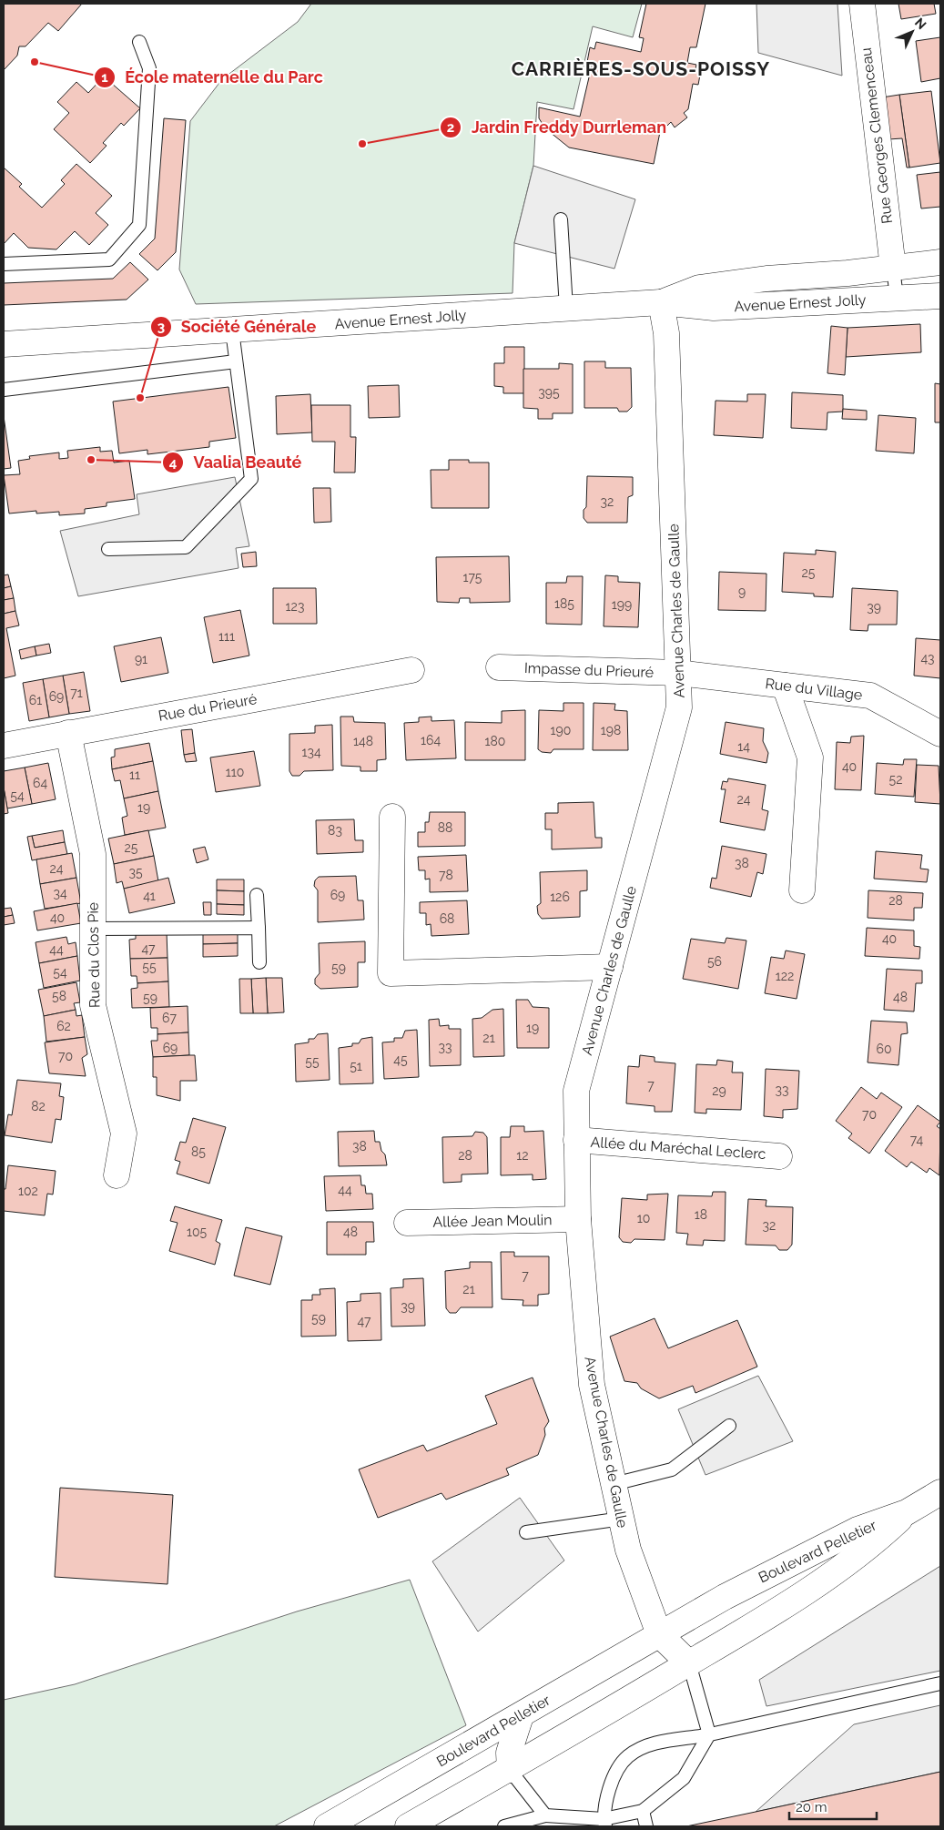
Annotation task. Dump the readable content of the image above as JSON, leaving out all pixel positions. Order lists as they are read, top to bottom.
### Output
{
  "streets": {
    "street": [
      "Rue Georges Clemenceau",
      "Avenue Ernest Jolly",
      "Avenue Charles de Gaulle",
      "Impasse du Prieuré",
      "Rue du Village",
      "Rue du Prieuré",
      "Rue du Clos Pie",
      "Allée du Maréchal Leclerc",
      "Allée Jean Moulin",
      "Boulevard Pelletier"
    ]
  },
  "crossings": [
    ["Rue Georges Clemenceau", "Avenue Ernest Jolly"],
    ["Avenue Ernest Jolly", "Avenue Charles de Gaulle"],
    ["Avenue Charles de Gaulle", "Impasse du Prieuré"],
    ["Avenue Charles de Gaulle", "Rue du Village"],
    ["Avenue Charles de Gaulle", "Allée du Maréchal Leclerc"],
    ["Avenue Charles de Gaulle", "Allée Jean Moulin"],
    ["Avenue Charles de Gaulle", "Boulevard Pelletier"],
    ["Impasse du Prieuré", "Rue du Village"],
    ["Rue du Prieuré", "Rue du Clos Pie"]
  ],
  "districts": ["CARRIÈRES-SOUS-POISSY"],
  "places": [
    "École maternelle du Parc",
    "Jardin Freddy Durrleman",
    "Société Générale",
    "Vaalia Beauté"
  ],
  "house_numbers": [
    "395",
    "32",
    "25",
    "175",
    "9",
    "185",
    "199",
    "123",
    "39",
    "111",
    "43",
    "91",
    "71",
    "69",
    "61",
    "190",
    "198",
    "164",
    "148",
    "180",
    "14",
    "134",
    "40",
    "110",
    "11",
    "52",
    "64",
    "54",
    "24",
    "19",
    "88",
    "83",
    "25",
    "38",
    "24",
    "35",
    "78",
    "34",
    "69",
    "41",
    "126",
    "28",
    "40",
    "68",
    "40",
    "47",
    "44",
    "56",
    "55",
    "59",
    "54",
    "122",
    "58",
    "48",
    "59",
    "67",
    "62",
    "19",
    "21",
    "33",
    "69",
    "60",
    "70",
    "45",
    "55",
    "51",
    "7",
    "33",
    "29",
    "82",
    "70",
    "74",
    "38",
    "85",
    "28",
    "12",
    "44",
    "102",
    "18",
    "10",
    "32",
    "105",
    "48",
    "7",
    "21",
    "39",
    "59",
    "47"
  ],
  "scale_bar": "20 m",
  "north": "top right"
}
